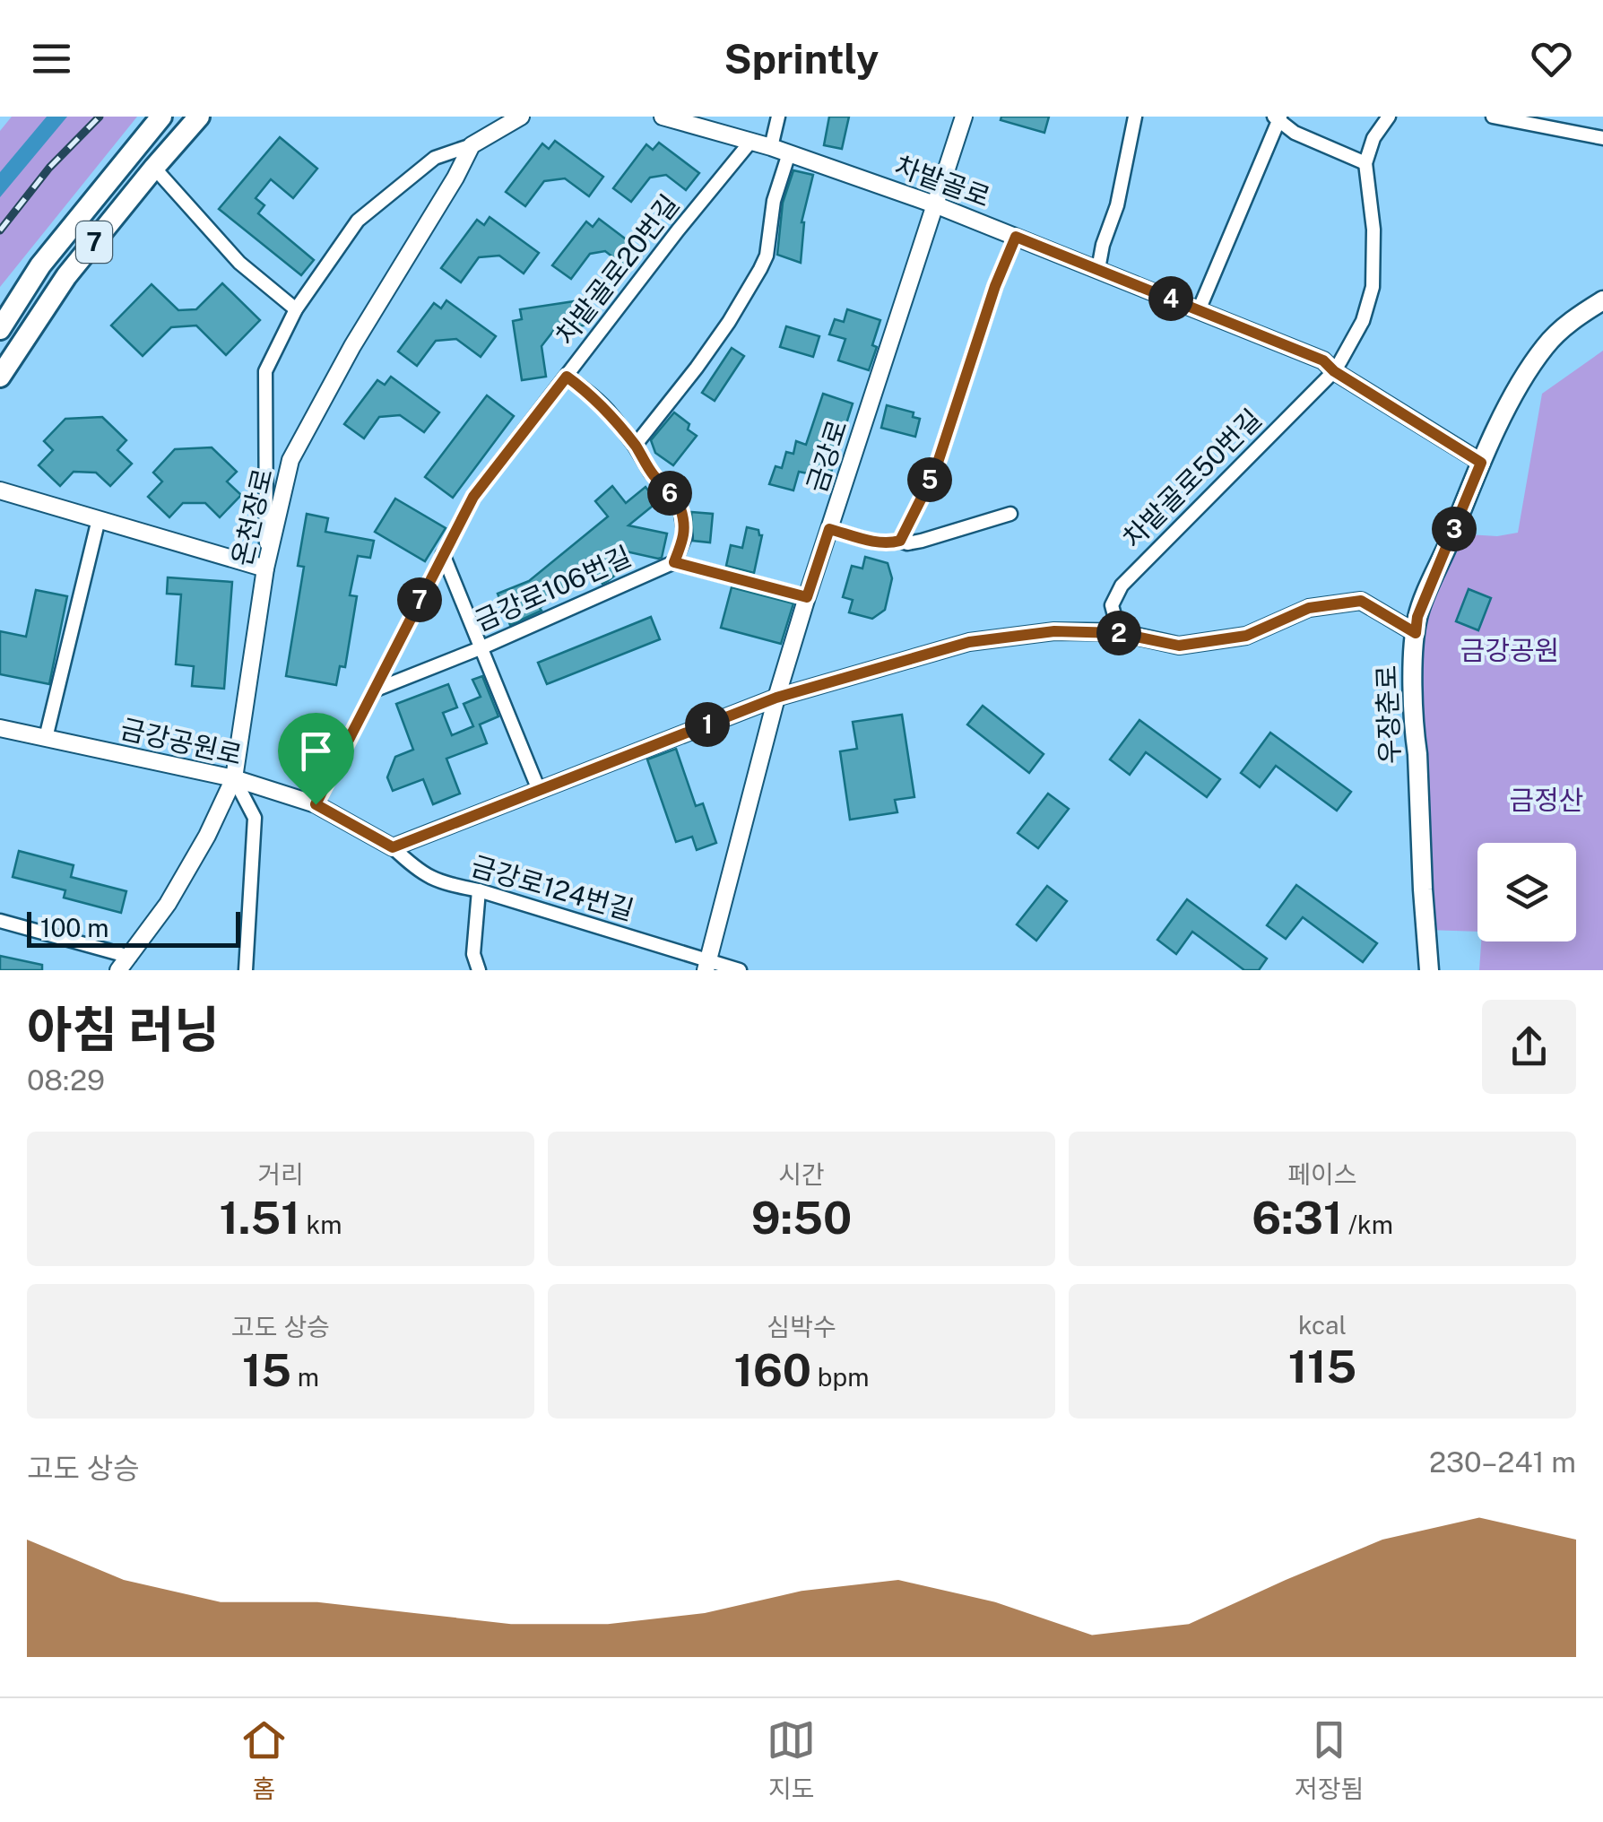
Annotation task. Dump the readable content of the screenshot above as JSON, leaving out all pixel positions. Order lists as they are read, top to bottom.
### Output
{
  "streets": {
    "main road": ["7", "우장춘로"],
    "street": [
      "차밭골로",
      "차밭골로20번길",
      "금강로",
      "차밭골로50번길",
      "온천장로",
      "금강로106번길",
      "금강공원로",
      "금강로124번길"
    ]
  },
  "crossings": [
    ["차밭골로", "차밭골로20번길"],
    ["차밭골로", "금강로"],
    ["차밭골로", "차밭골로50번길"],
    ["차밭골로", "우장춘로"],
    ["차밭골로20번길", "금강로106번길"],
    ["차밭골로20번길", "금강공원로"],
    ["금강로", "금강로106번길"],
    ["금강로", "금강로124번길"],
    ["온천장로", "금강공원로"],
    ["금강공원로", "금강로124번길"]
  ],
  "parks": ["금강공원", "금정산"],
  "scale_bar": "100 m",
  "page": {
    "header": "Sprintly",
    "pins": [
      "4",
      "5",
      "6",
      "3",
      "7",
      "2",
      "1"
    ],
    "scale": "100 m",
    "heading": ["아침 러닝", "08:29"],
    "stats": [
      ["거리", "1.51 km"],
      ["시간", "9:50"],
      ["페이스", "6:31 /km"],
      ["고도 상승", "15 m"],
      ["심박수", "160 bpm"],
      ["kcal", "115"]
    ],
    "chart": ["고도 상승", "230–241 m"],
    "tabs": ["홈", "지도", "저장됨"]
  }
}
